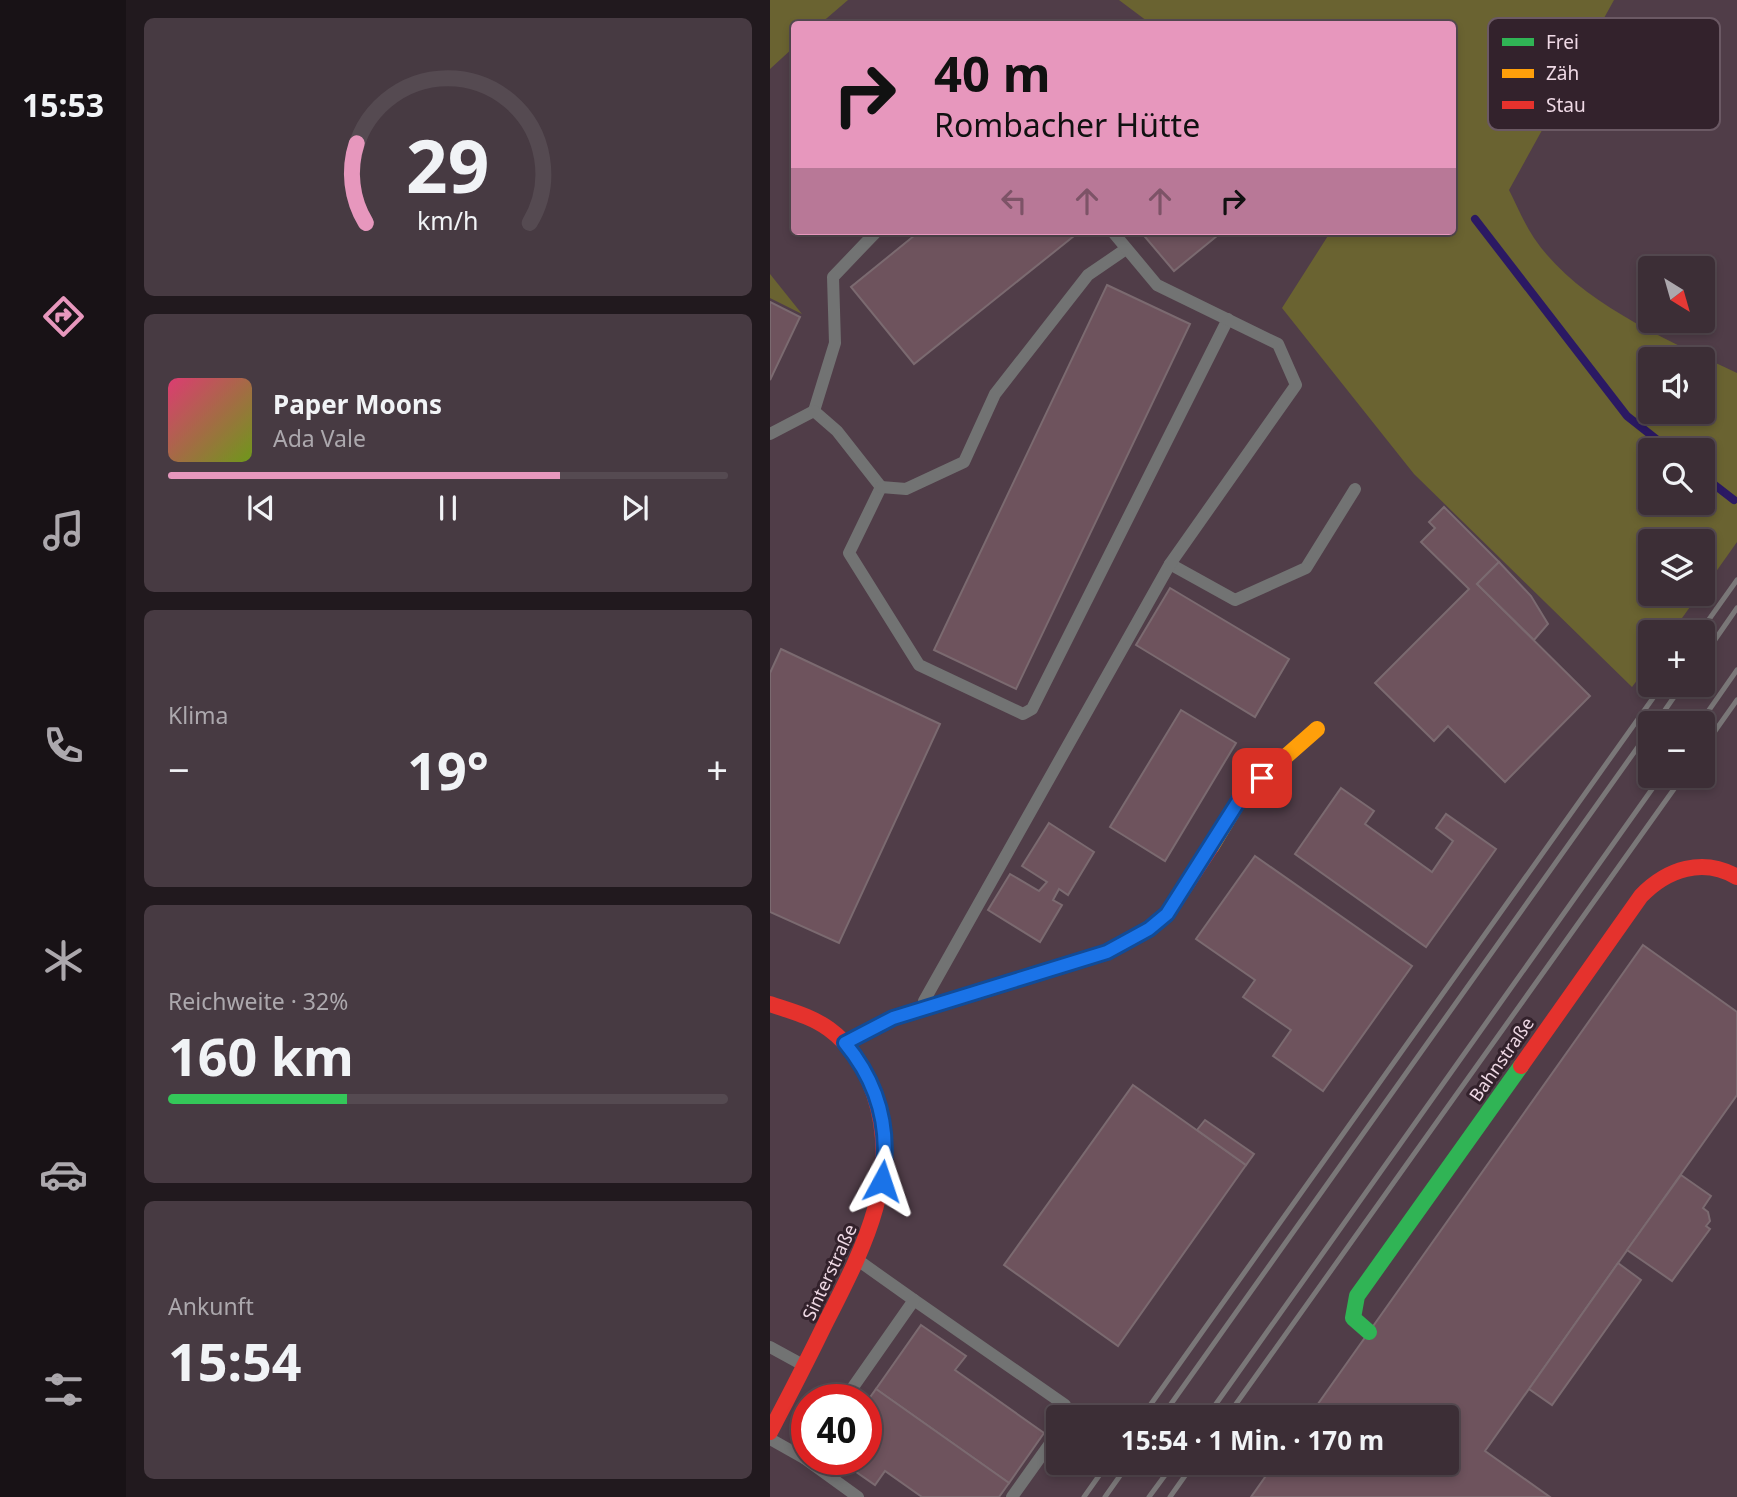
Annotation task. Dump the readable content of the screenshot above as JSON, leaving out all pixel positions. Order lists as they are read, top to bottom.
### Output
{
  "streets": {
    "street": ["Bahnstraße", "Sinterstraße"]
  },
  "legend": ["Frei", "Zäh", "Stau"],
  "north": "bottom right",
  "page": {
    "tabs": "15:53",
    "turn": ["40 m", "Rombacher Hütte"],
    "map_buttons": ["+", "−"],
    "song": ["Paper Moons", "Ada Vale"],
    "tile": [
      "Klima",
      ["Reichweite · 32%", "160 km"],
      ["Ankunft", "15:54"]
    ],
    "heat": ["−", "19°", "+"],
    "limit": "40",
    "trip": "15:54 · 1 Min. · 170 m",
    "gauge": ["29", "km/h"]
  }
}
